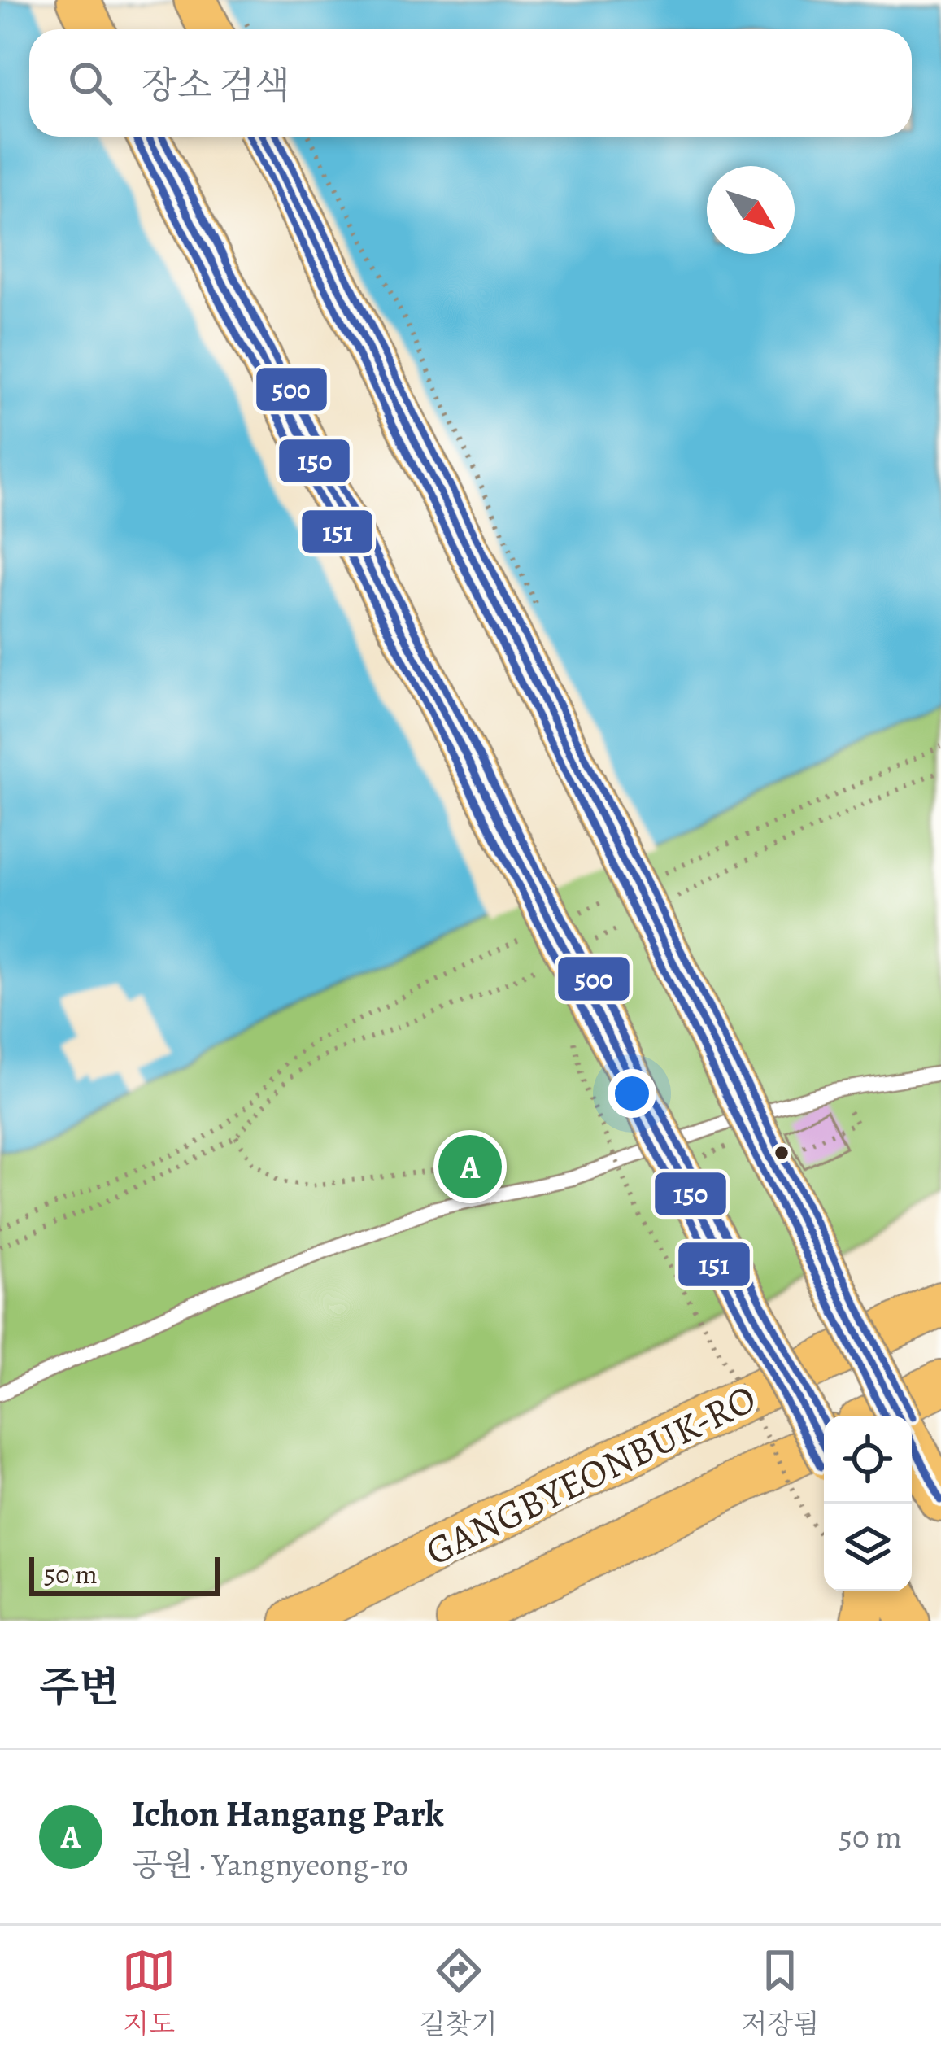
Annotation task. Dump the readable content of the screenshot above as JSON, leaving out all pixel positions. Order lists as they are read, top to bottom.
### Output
{
  "streets": {
    "highway": ["GANGBYEONBUK-RO"]
  },
  "lines": ["transit line 150", "transit line 151", "transit line 500"],
  "scale_bar": "50 m",
  "north": "bottom right",
  "page": {
    "search": "장소 검색",
    "pins": "A",
    "scale": "50 m",
    "heading": "주변",
    "list": [
      {
        "mark": "A",
        "name": "Ichon Hangang Park",
        "note": "공원 · Yangnyeong-ro",
        "value": "50 m"
      }
    ],
    "nav": ["지도", "길찾기", "저장됨"]
  }
}
